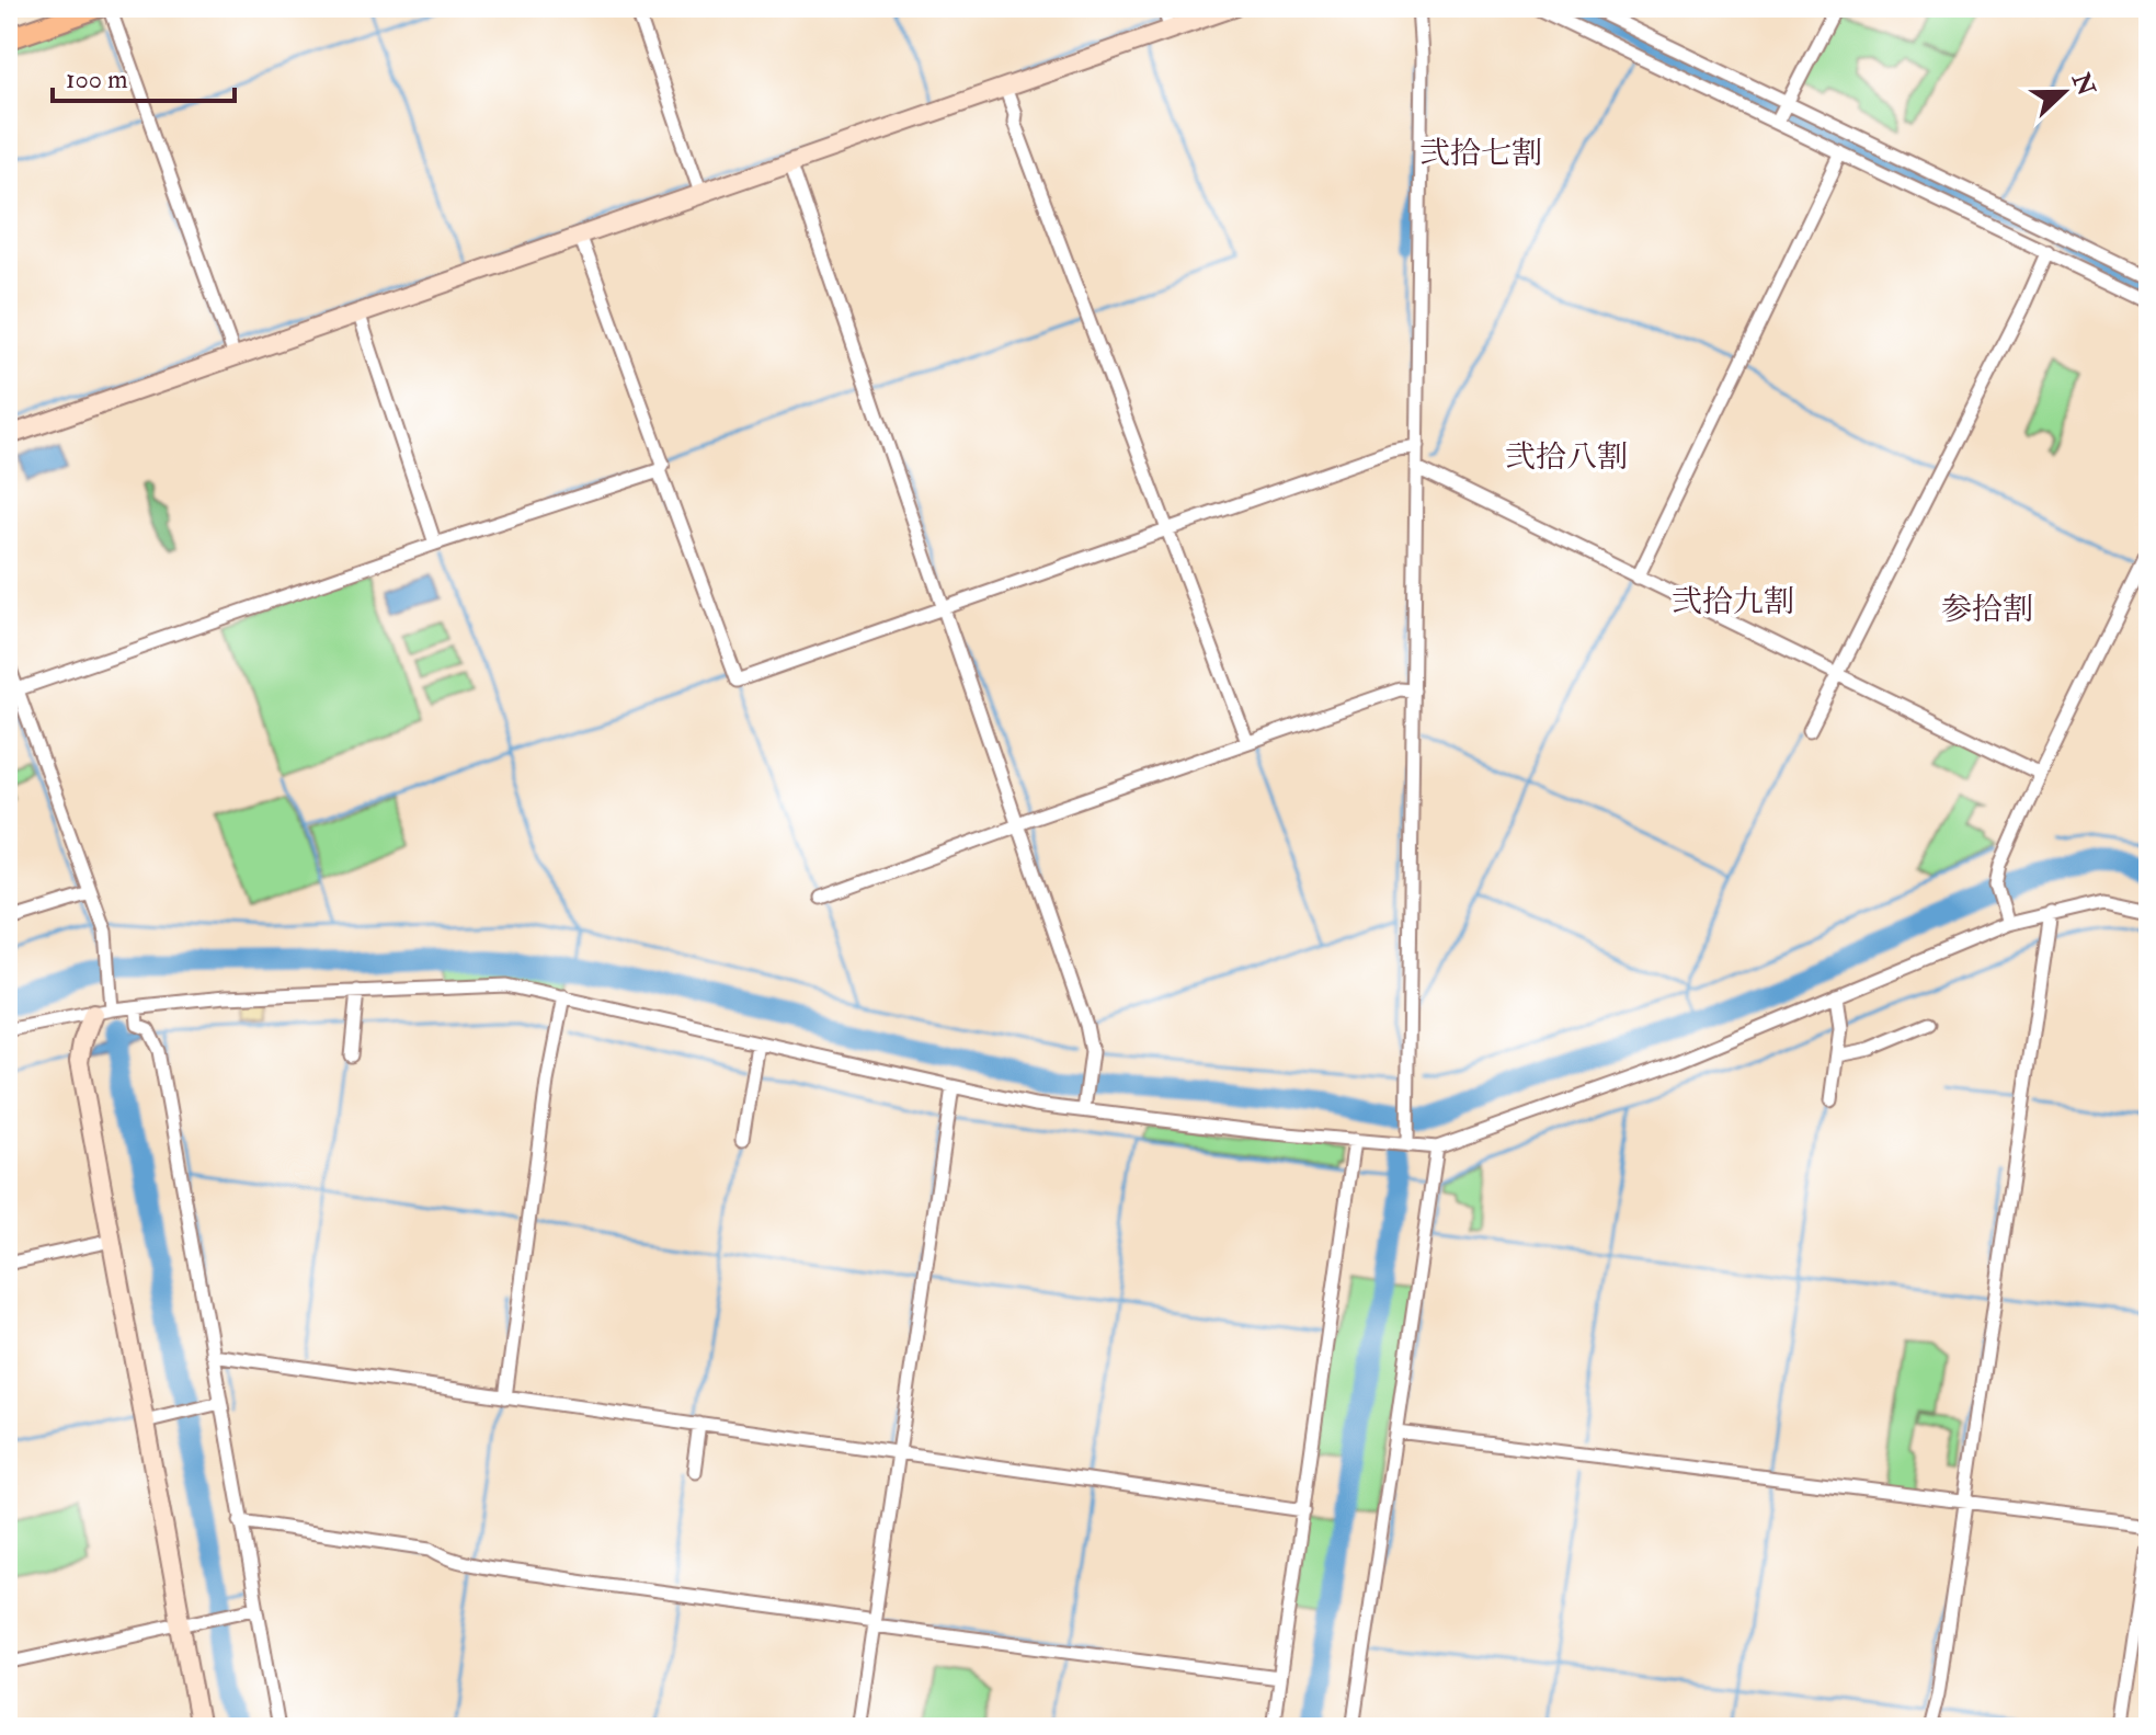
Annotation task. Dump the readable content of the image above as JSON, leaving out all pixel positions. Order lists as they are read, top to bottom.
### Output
{
  "districts": [
    "弐拾七割",
    "弐拾八割",
    "弐拾九割",
    "参拾割"
  ],
  "scale_bar": "100 m",
  "north": "right"
}
